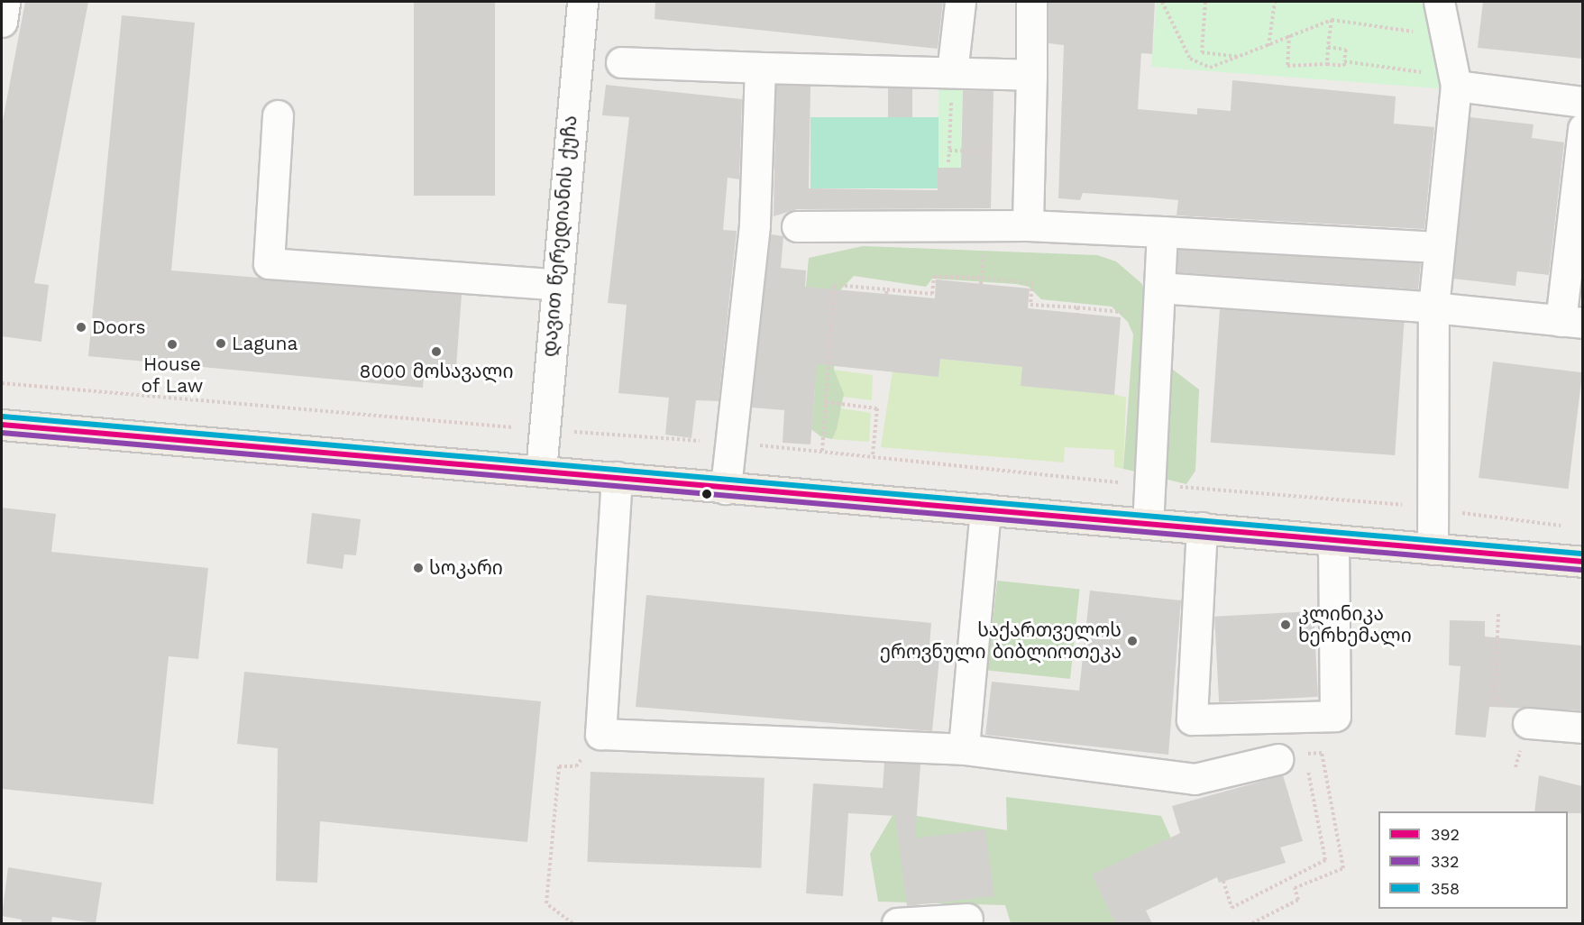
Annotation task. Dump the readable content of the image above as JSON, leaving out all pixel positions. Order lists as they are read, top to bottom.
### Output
{
  "streets": {
    "street": ["დავით წერედიანის ქუჩა"]
  },
  "places": [
    "Doors",
    "Laguna",
    "House of Law",
    "8000 მოსავალი",
    "სოკარი",
    "კლინიკა ხერხემალი",
    "საქართველოს ეროვნული ბიბლიოთეკა"
  ],
  "lines": ["transit line 358", "transit line 392", "transit line 332"],
  "legend": ["392", "332", "358"]
}
